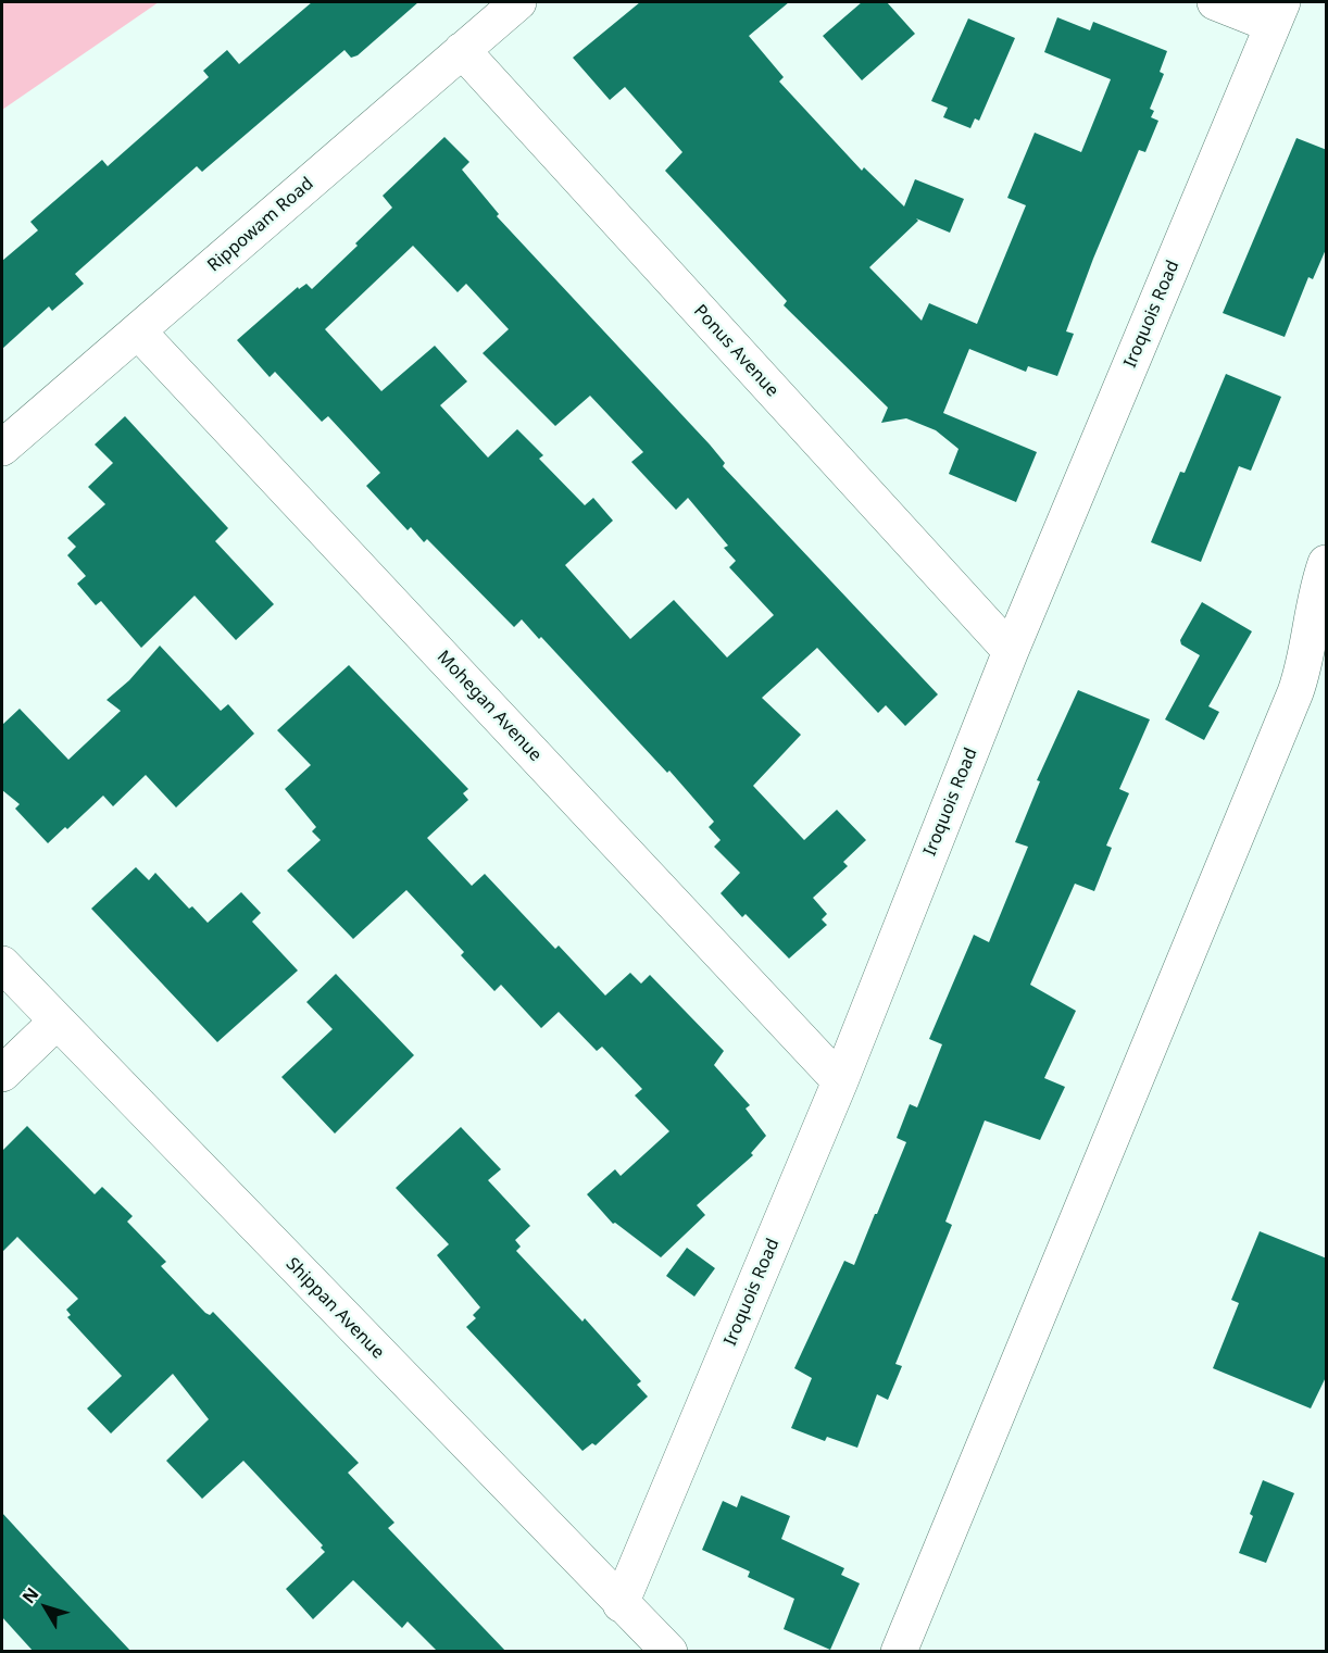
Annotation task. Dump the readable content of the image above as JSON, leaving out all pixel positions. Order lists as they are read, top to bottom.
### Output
{
  "streets": {
    "street": [
      "Rippowam Road",
      "Iroquois Road",
      "Ponus Avenue",
      "Mohegan Avenue",
      "Shippan Avenue"
    ]
  },
  "crossings": [
    ["Rippowam Road", "Ponus Avenue"],
    ["Rippowam Road", "Mohegan Avenue"],
    ["Iroquois Road", "Ponus Avenue"],
    ["Iroquois Road", "Mohegan Avenue"],
    ["Iroquois Road", "Shippan Avenue"]
  ],
  "north": "top left"
}
